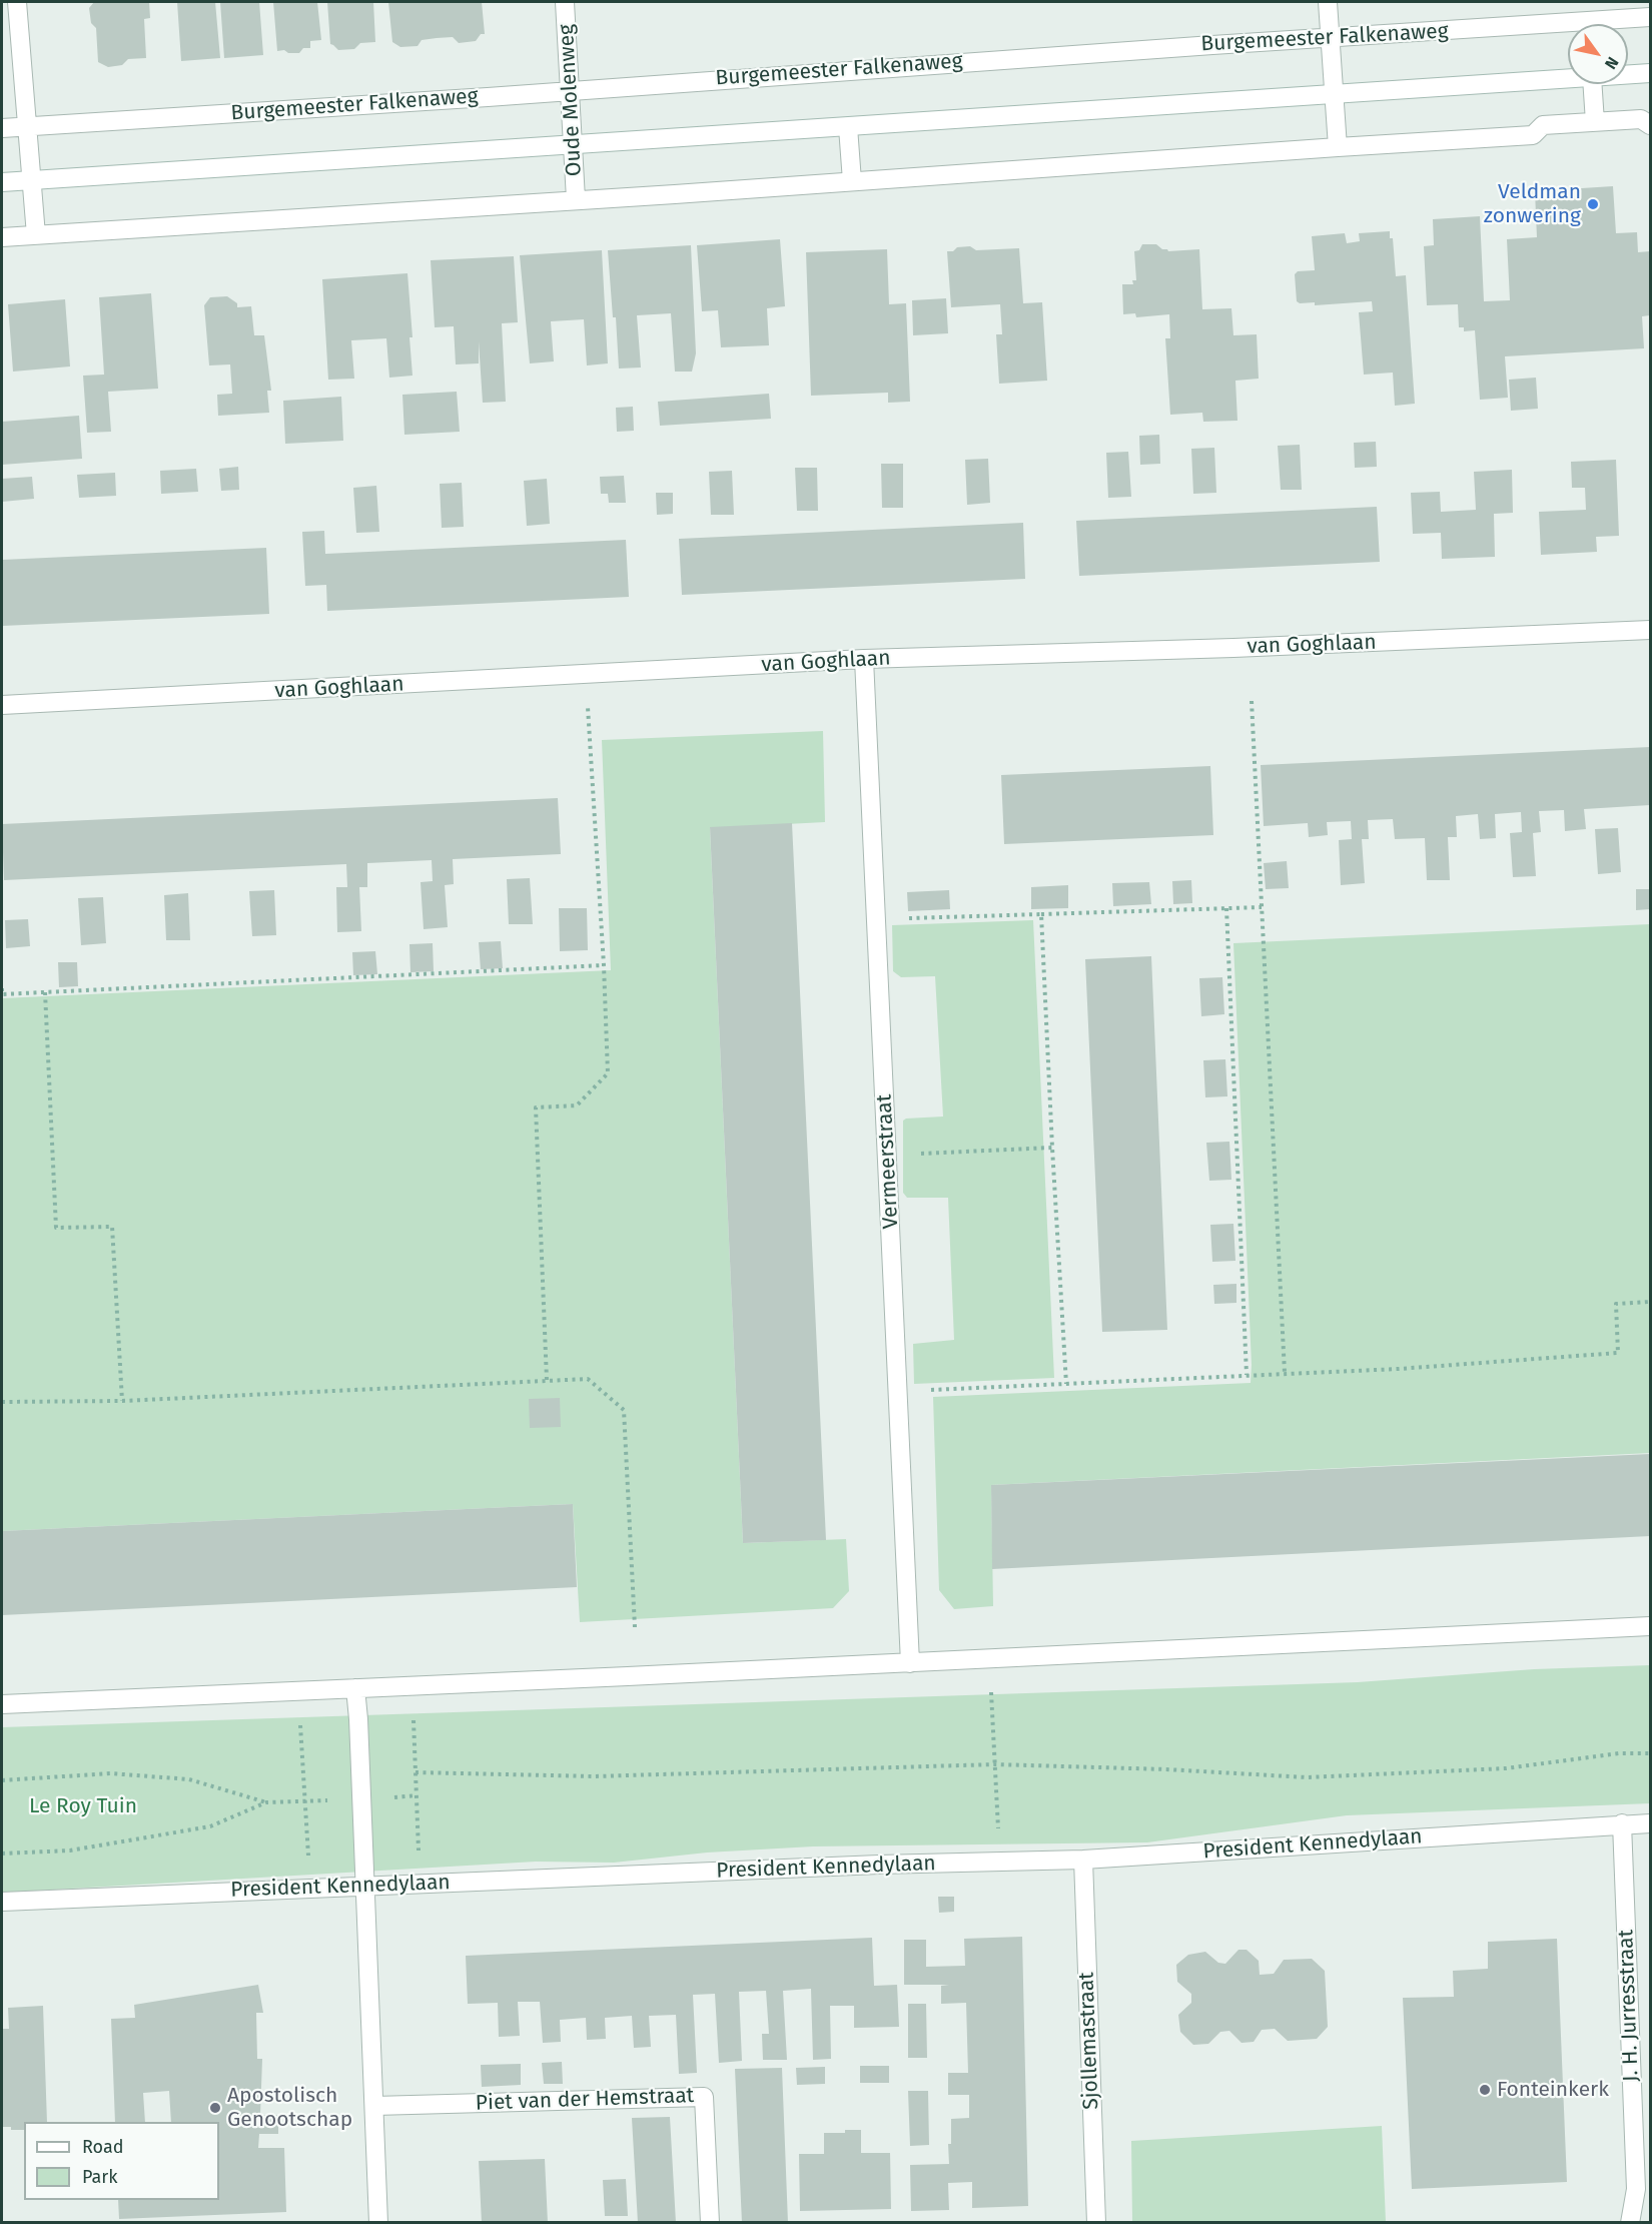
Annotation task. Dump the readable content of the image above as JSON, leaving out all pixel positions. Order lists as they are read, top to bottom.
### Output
{
  "streets": {
    "street": [
      "Burgemeester Falkenaweg",
      "Oude Molenweg",
      "van Goghlaan",
      "Vermeerstraat",
      "President Kennedylaan",
      "J. H. Jurresstraat",
      "Sjollemastraat",
      "Piet van der Hemstraat"
    ]
  },
  "crossings": [
    ["Burgemeester Falkenaweg", "Oude Molenweg"],
    ["van Goghlaan", "Vermeerstraat"],
    ["President Kennedylaan", "J. H. Jurresstraat"],
    ["President Kennedylaan", "Sjollemastraat"]
  ],
  "parks": ["Le Roy Tuin"],
  "places": ["Veldman zonwering", "Fonteinkerk", "Apostolisch Genootschap"],
  "legend": ["Road", "Park"],
  "north": "bottom right"
}
